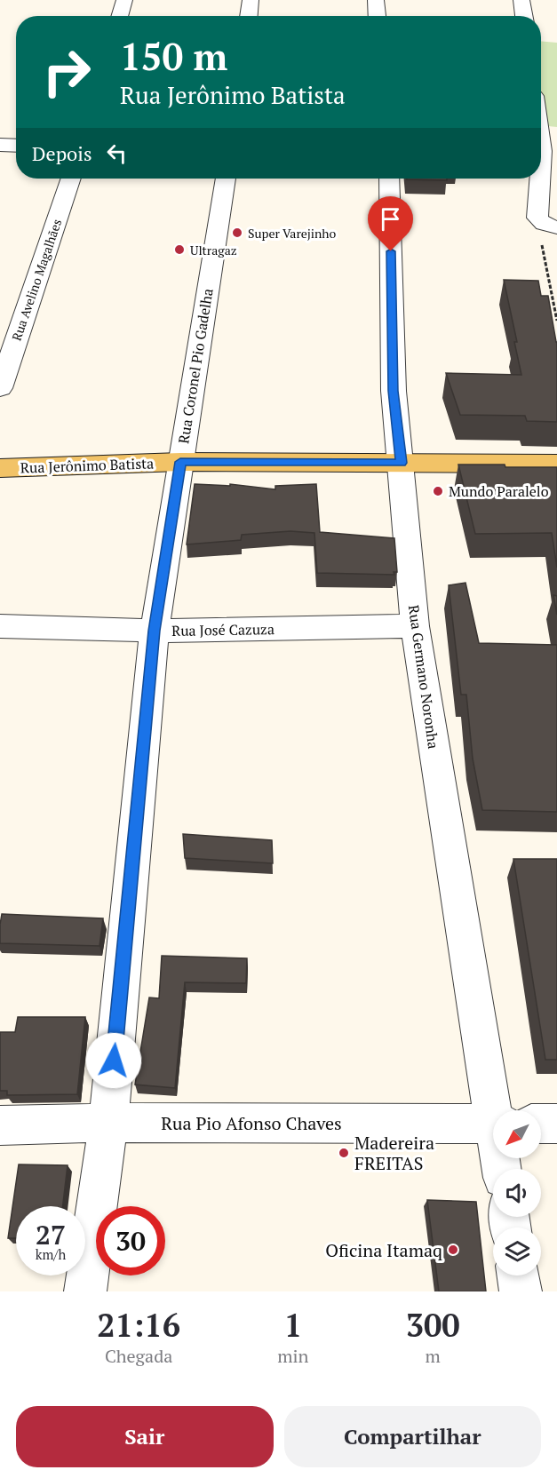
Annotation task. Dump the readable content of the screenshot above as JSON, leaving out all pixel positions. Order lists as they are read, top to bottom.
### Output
{
  "streets": {
    "main road": ["Rua Jerônimo Batista"],
    "street": [
      "Rua Avelino Magalhães",
      "Rua Coronel Pio Gadelha",
      "Rua José Cazuza",
      "Rua Germano Noronha",
      "Rua Pio Afonso Chaves"
    ]
  },
  "crossings": [
    ["Rua Coronel Pio Gadelha", "Rua Jerônimo Batista"],
    ["Rua Coronel Pio Gadelha", "Rua José Cazuza"],
    ["Rua Coronel Pio Gadelha", "Rua Pio Afonso Chaves"],
    ["Rua Jerônimo Batista", "Rua Germano Noronha"],
    ["Rua José Cazuza", "Rua Germano Noronha"]
  ],
  "places": [
    "Super Varejinho",
    "Ultragaz",
    "Mundo Paralelo",
    "Madereira FREITAS",
    "Oficina Itamaq"
  ],
  "north": "bottom left",
  "page": {
    "turn": ["150 m", "Rua Jerônimo Batista"],
    "then": "Depois",
    "speed": "27 km/h",
    "limit": "30",
    "eta": [
      "21:16",
      "Chegada",
      "1",
      "min",
      "300",
      "m"
    ],
    "buttons": ["Sair", "Compartilhar"]
  }
}
